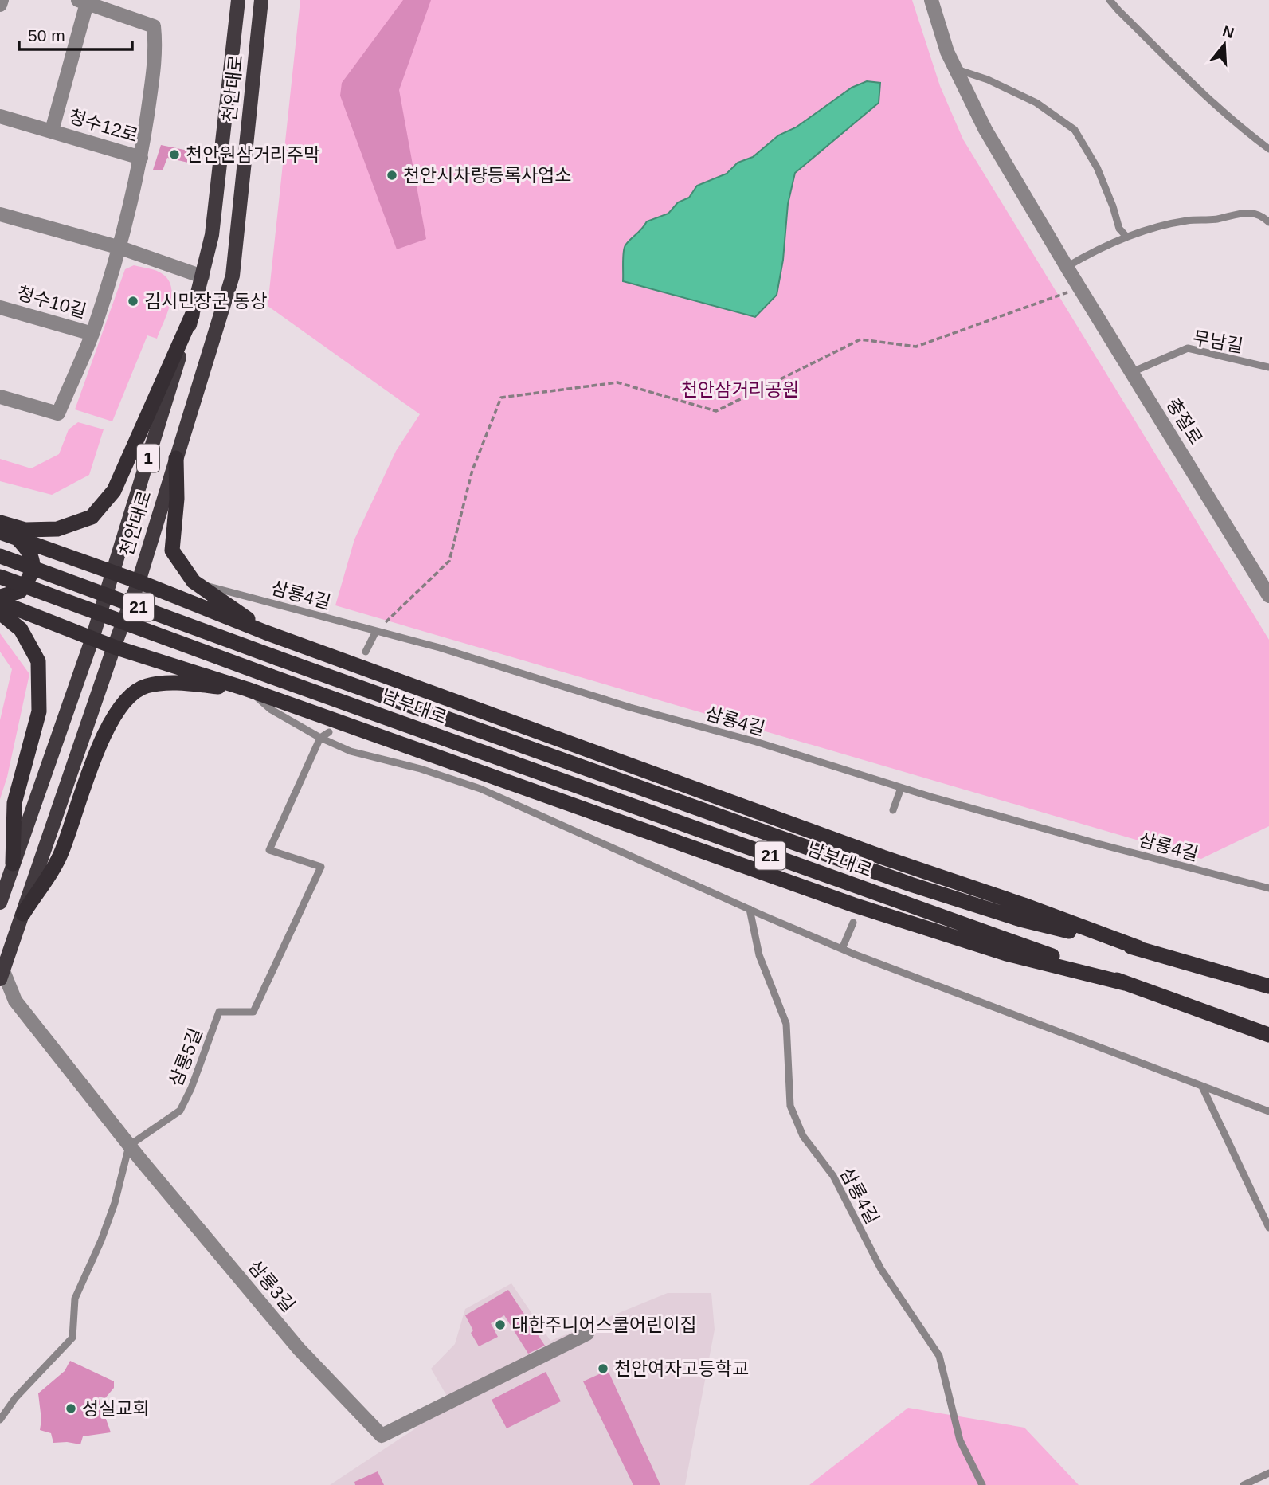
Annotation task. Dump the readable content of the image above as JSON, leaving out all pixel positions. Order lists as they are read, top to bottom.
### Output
{
  "streets": {
    "highway": ["21", "남부대로"],
    "main road": ["천안대로", "1"],
    "street": [
      "청수12로",
      "청수10길",
      "충절로",
      "삼룡3길"
    ],
    "lane": ["무남길", "삼룡4길", "삼룡5길"]
  },
  "crossings": [
    ["천안대로", "삼룡3길"],
    ["청수12로", "청수10길"],
    ["무남길", "충절로"],
    ["삼룡5길", "삼룡3길"]
  ],
  "parks": ["천안삼거리공원"],
  "places": [
    "천안원삼거리주막",
    "천안시차량등록사업소",
    "김시민장군 동상",
    "대한주니어스쿨어린이집",
    "천안여자고등학교",
    "성실교회"
  ],
  "scale_bar": "50 m",
  "north": "top"
}
